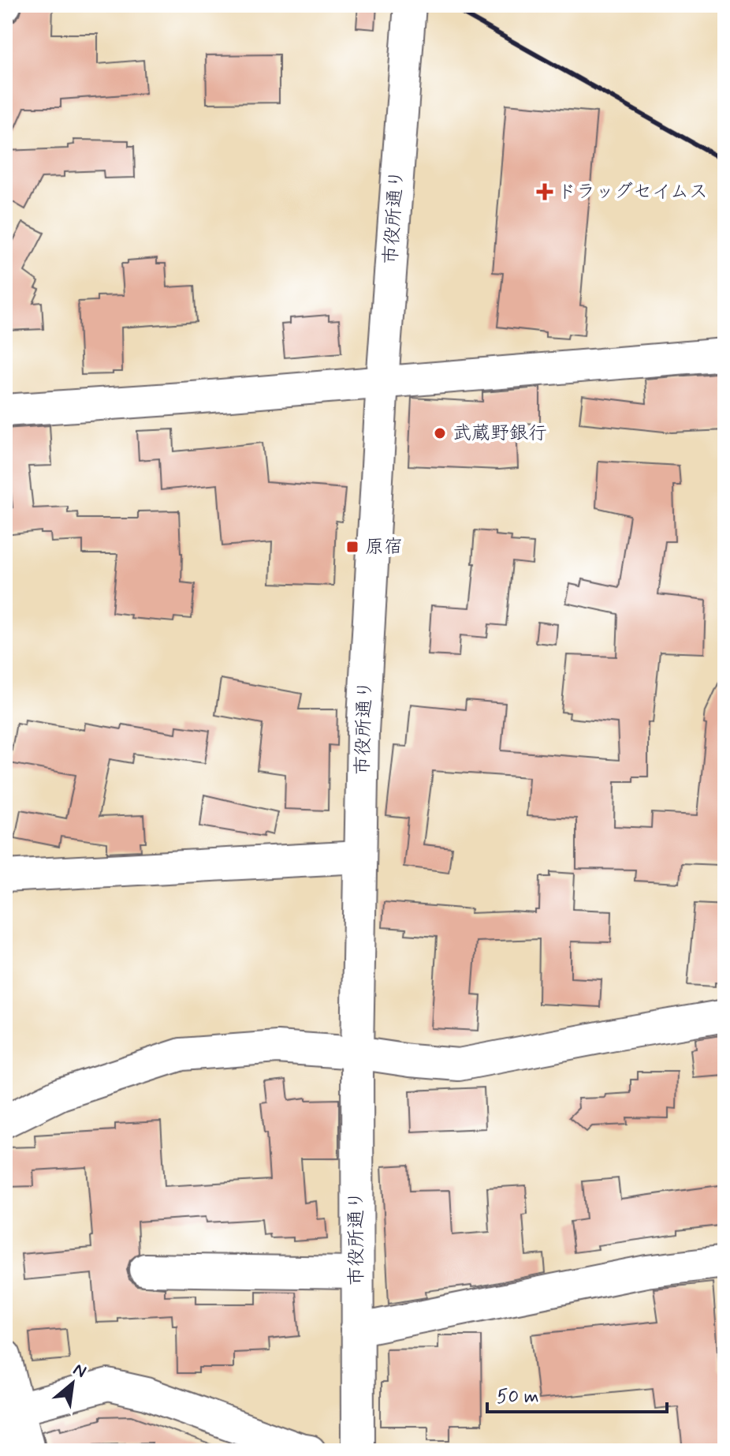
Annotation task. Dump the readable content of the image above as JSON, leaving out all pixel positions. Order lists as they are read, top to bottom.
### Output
{
  "streets": {
    "street": ["市役所通り"]
  },
  "places": {
    "health": ["ドラッグセイムス"],
    "other": ["武蔵野銀行"],
    "transit": ["原宿"]
  },
  "scale_bar": "50 m",
  "north": "top right"
}
